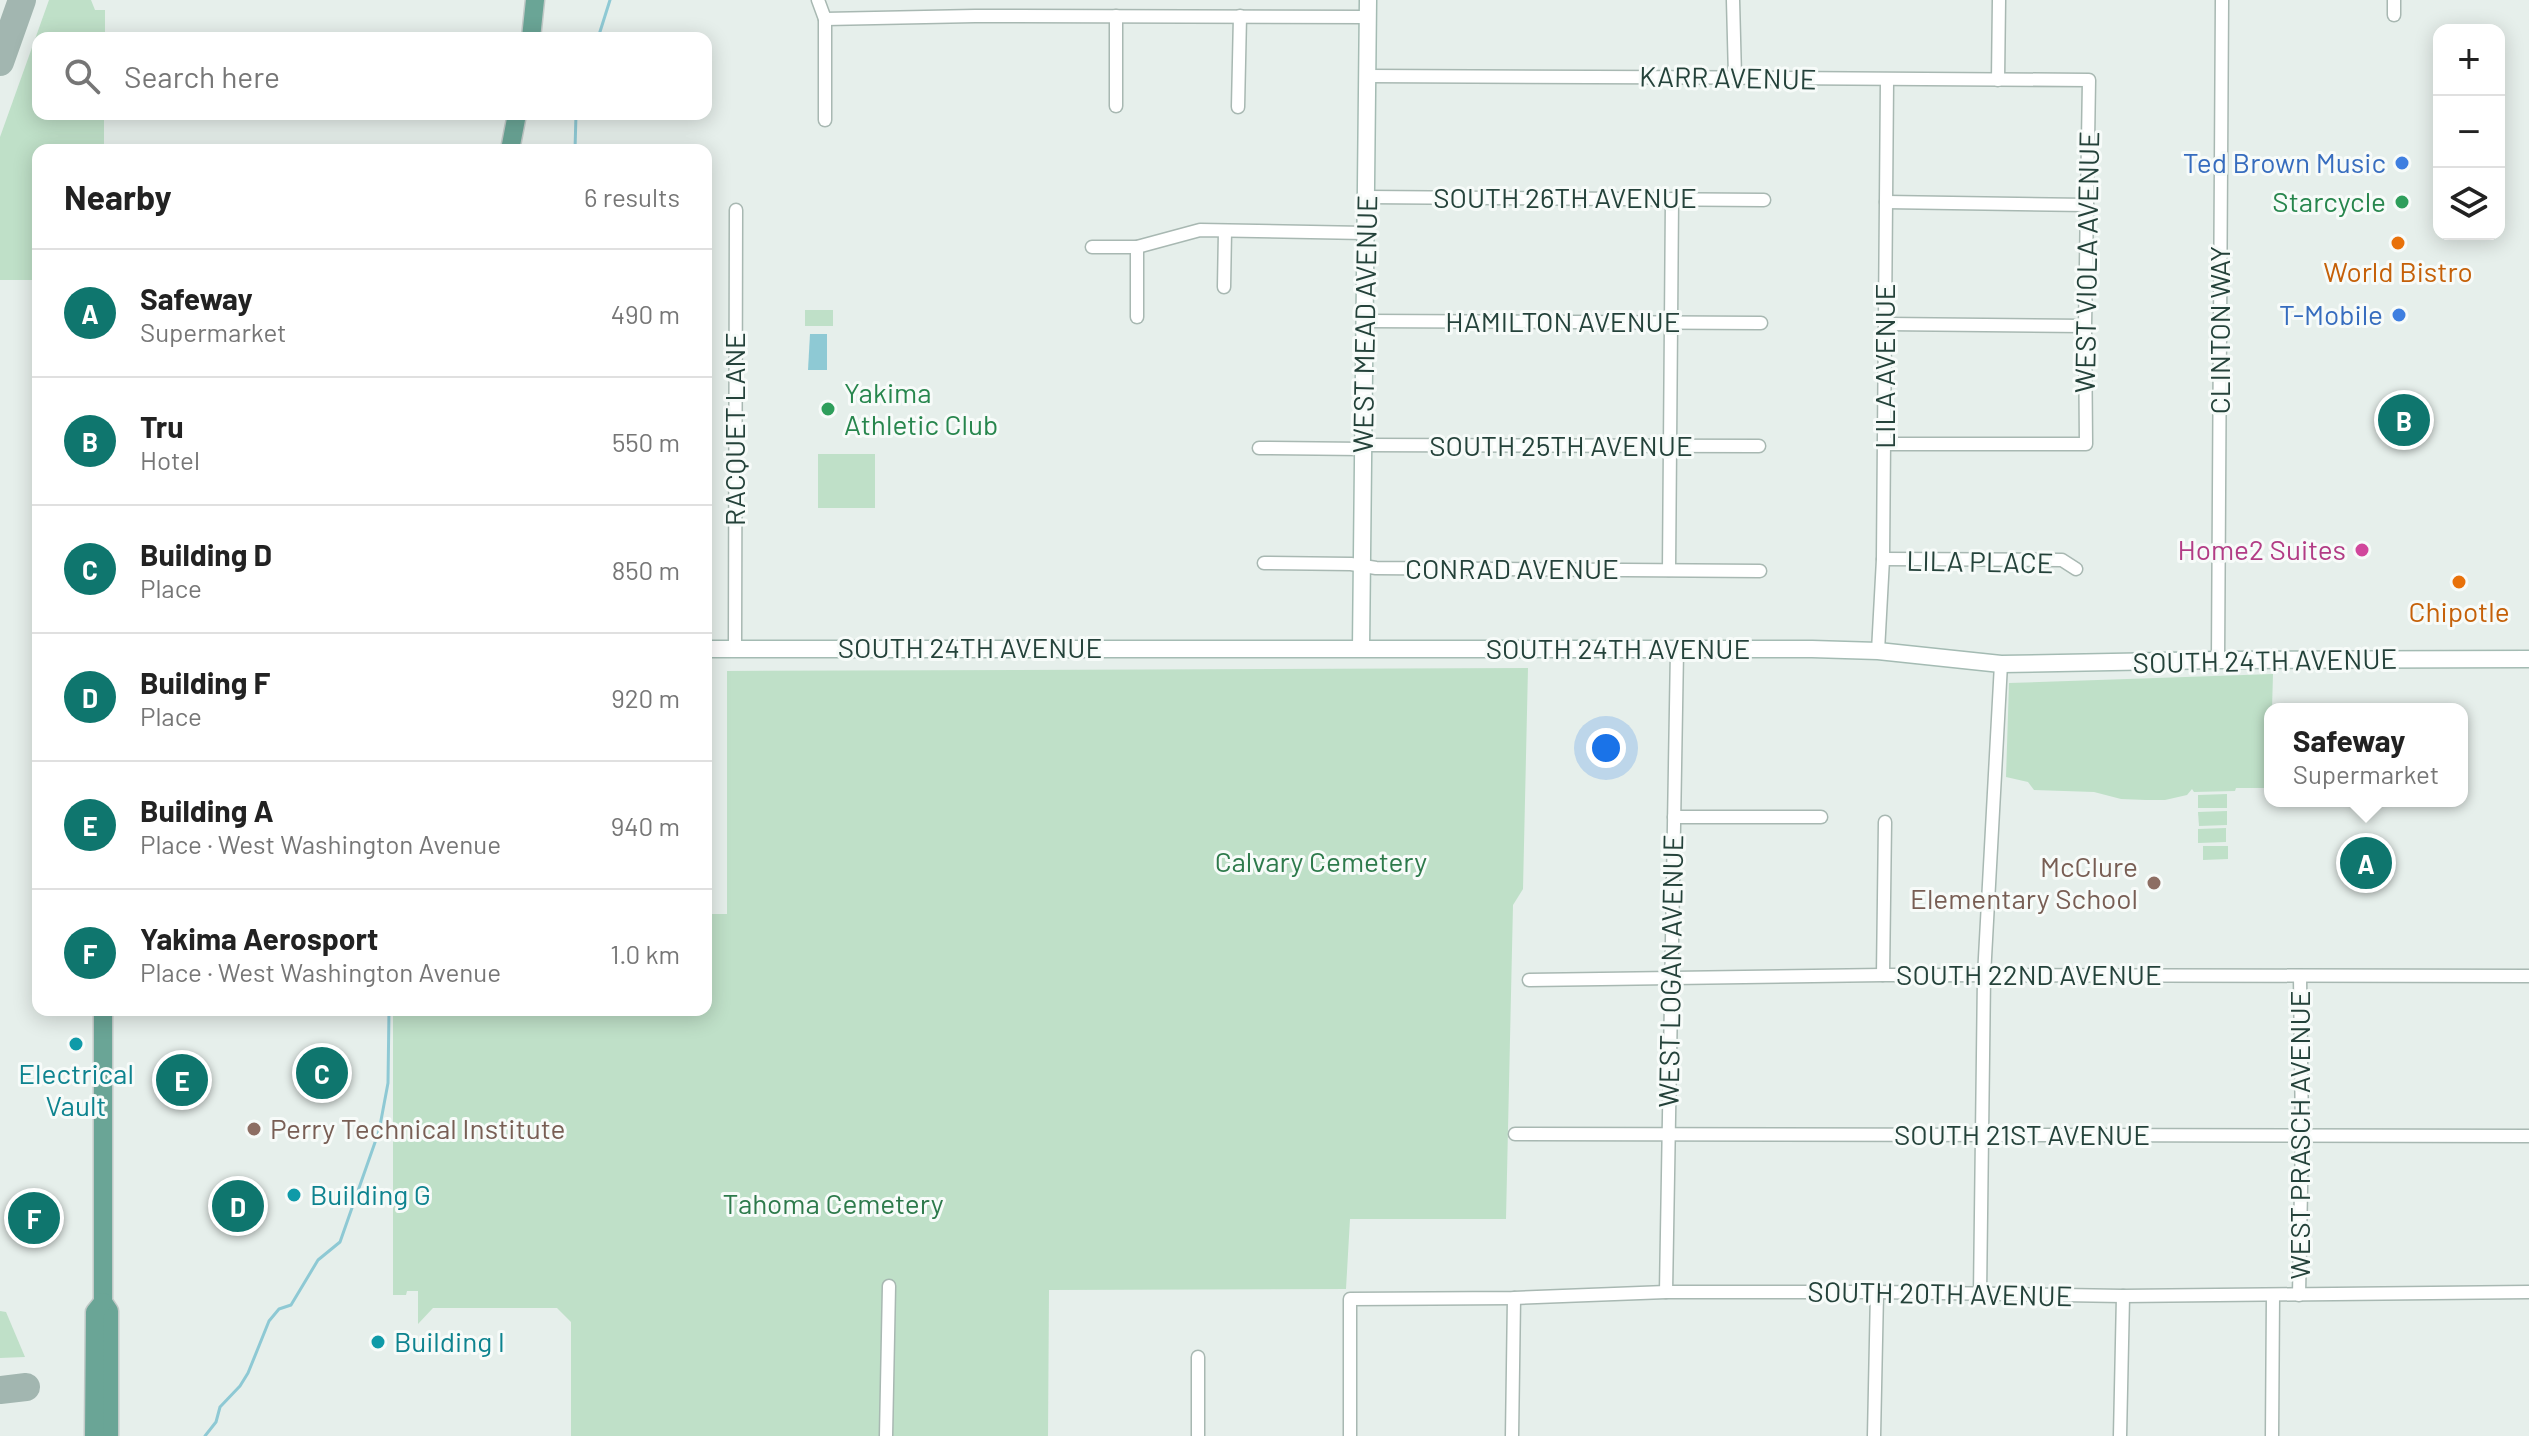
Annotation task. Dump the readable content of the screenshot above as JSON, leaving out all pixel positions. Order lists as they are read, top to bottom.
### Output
{
  "streets": {
    "street": [
      "KARR AVENUE",
      "SOUTH 26TH AVENUE",
      "WEST VIOLA AVENUE",
      "HAMILTON AVENUE",
      "WEST MEAD AVENUE",
      "CLINTON WAY",
      "LILA AVENUE",
      "RACQUET LANE",
      "SOUTH 25TH AVENUE",
      "LILA PLACE",
      "CONRAD AVENUE",
      "SOUTH 24TH AVENUE",
      "WEST LOGAN AVENUE",
      "SOUTH 22ND AVENUE",
      "SOUTH 21ST AVENUE",
      "WEST PRASCH AVENUE",
      "SOUTH 20TH AVENUE"
    ]
  },
  "crossings": [
    ["KARR AVENUE", "WEST VIOLA AVENUE"],
    ["KARR AVENUE", "WEST MEAD AVENUE"],
    ["KARR AVENUE", "LILA AVENUE"],
    ["SOUTH 26TH AVENUE", "WEST MEAD AVENUE"],
    ["WEST VIOLA AVENUE", "LILA AVENUE"],
    ["HAMILTON AVENUE", "WEST MEAD AVENUE"],
    ["WEST MEAD AVENUE", "SOUTH 25TH AVENUE"],
    ["WEST MEAD AVENUE", "CONRAD AVENUE"],
    ["WEST MEAD AVENUE", "SOUTH 24TH AVENUE"],
    ["CLINTON WAY", "SOUTH 24TH AVENUE"],
    ["LILA AVENUE", "LILA PLACE"],
    ["LILA AVENUE", "SOUTH 24TH AVENUE"],
    ["RACQUET LANE", "SOUTH 24TH AVENUE"],
    ["SOUTH 24TH AVENUE", "WEST LOGAN AVENUE"],
    ["WEST LOGAN AVENUE", "SOUTH 22ND AVENUE"],
    ["WEST LOGAN AVENUE", "SOUTH 21ST AVENUE"],
    ["WEST LOGAN AVENUE", "SOUTH 20TH AVENUE"],
    ["SOUTH 22ND AVENUE", "WEST PRASCH AVENUE"],
    ["SOUTH 21ST AVENUE", "WEST PRASCH AVENUE"],
    ["WEST PRASCH AVENUE", "SOUTH 20TH AVENUE"]
  ],
  "parks": ["Calvary Cemetery", "Tahoma Cemetery"],
  "places": [
    "Ted Brown Music",
    "Starcycle",
    "World Bistro",
    "T-Mobile",
    "Yakima Athletic Club",
    "Home2 Suites",
    "Chipotle",
    "McClure Elementary School",
    "Electrical Vault",
    "Perry Technical Institute",
    "Building G",
    "Building I"
  ],
  "page": {
    "map_buttons": ["+", "−"],
    "search": "Search here",
    "heading": ["Nearby", "6 results"],
    "list": [
      {
        "mark": "A",
        "name": "Safeway",
        "note": "Supermarket",
        "value": "490 m"
      },
      {
        "mark": "B",
        "name": "Tru",
        "note": "Hotel",
        "value": "550 m"
      },
      {
        "mark": "C",
        "name": "Building D",
        "note": "Place",
        "value": "850 m"
      },
      {
        "mark": "D",
        "name": "Building F",
        "note": "Place",
        "value": "920 m"
      },
      {
        "mark": "E",
        "name": "Building A",
        "note": "Place · West Washington Avenue",
        "value": "940 m"
      },
      {
        "mark": "F",
        "name": "Yakima Aerosport",
        "note": "Place · West Washington Avenue",
        "value": "1.0 km"
      }
    ],
    "pins": [
      "B",
      "A",
      "C",
      "E",
      "D",
      "F"
    ],
    "popup": ["Safeway", "Supermarket"]
  }
}
